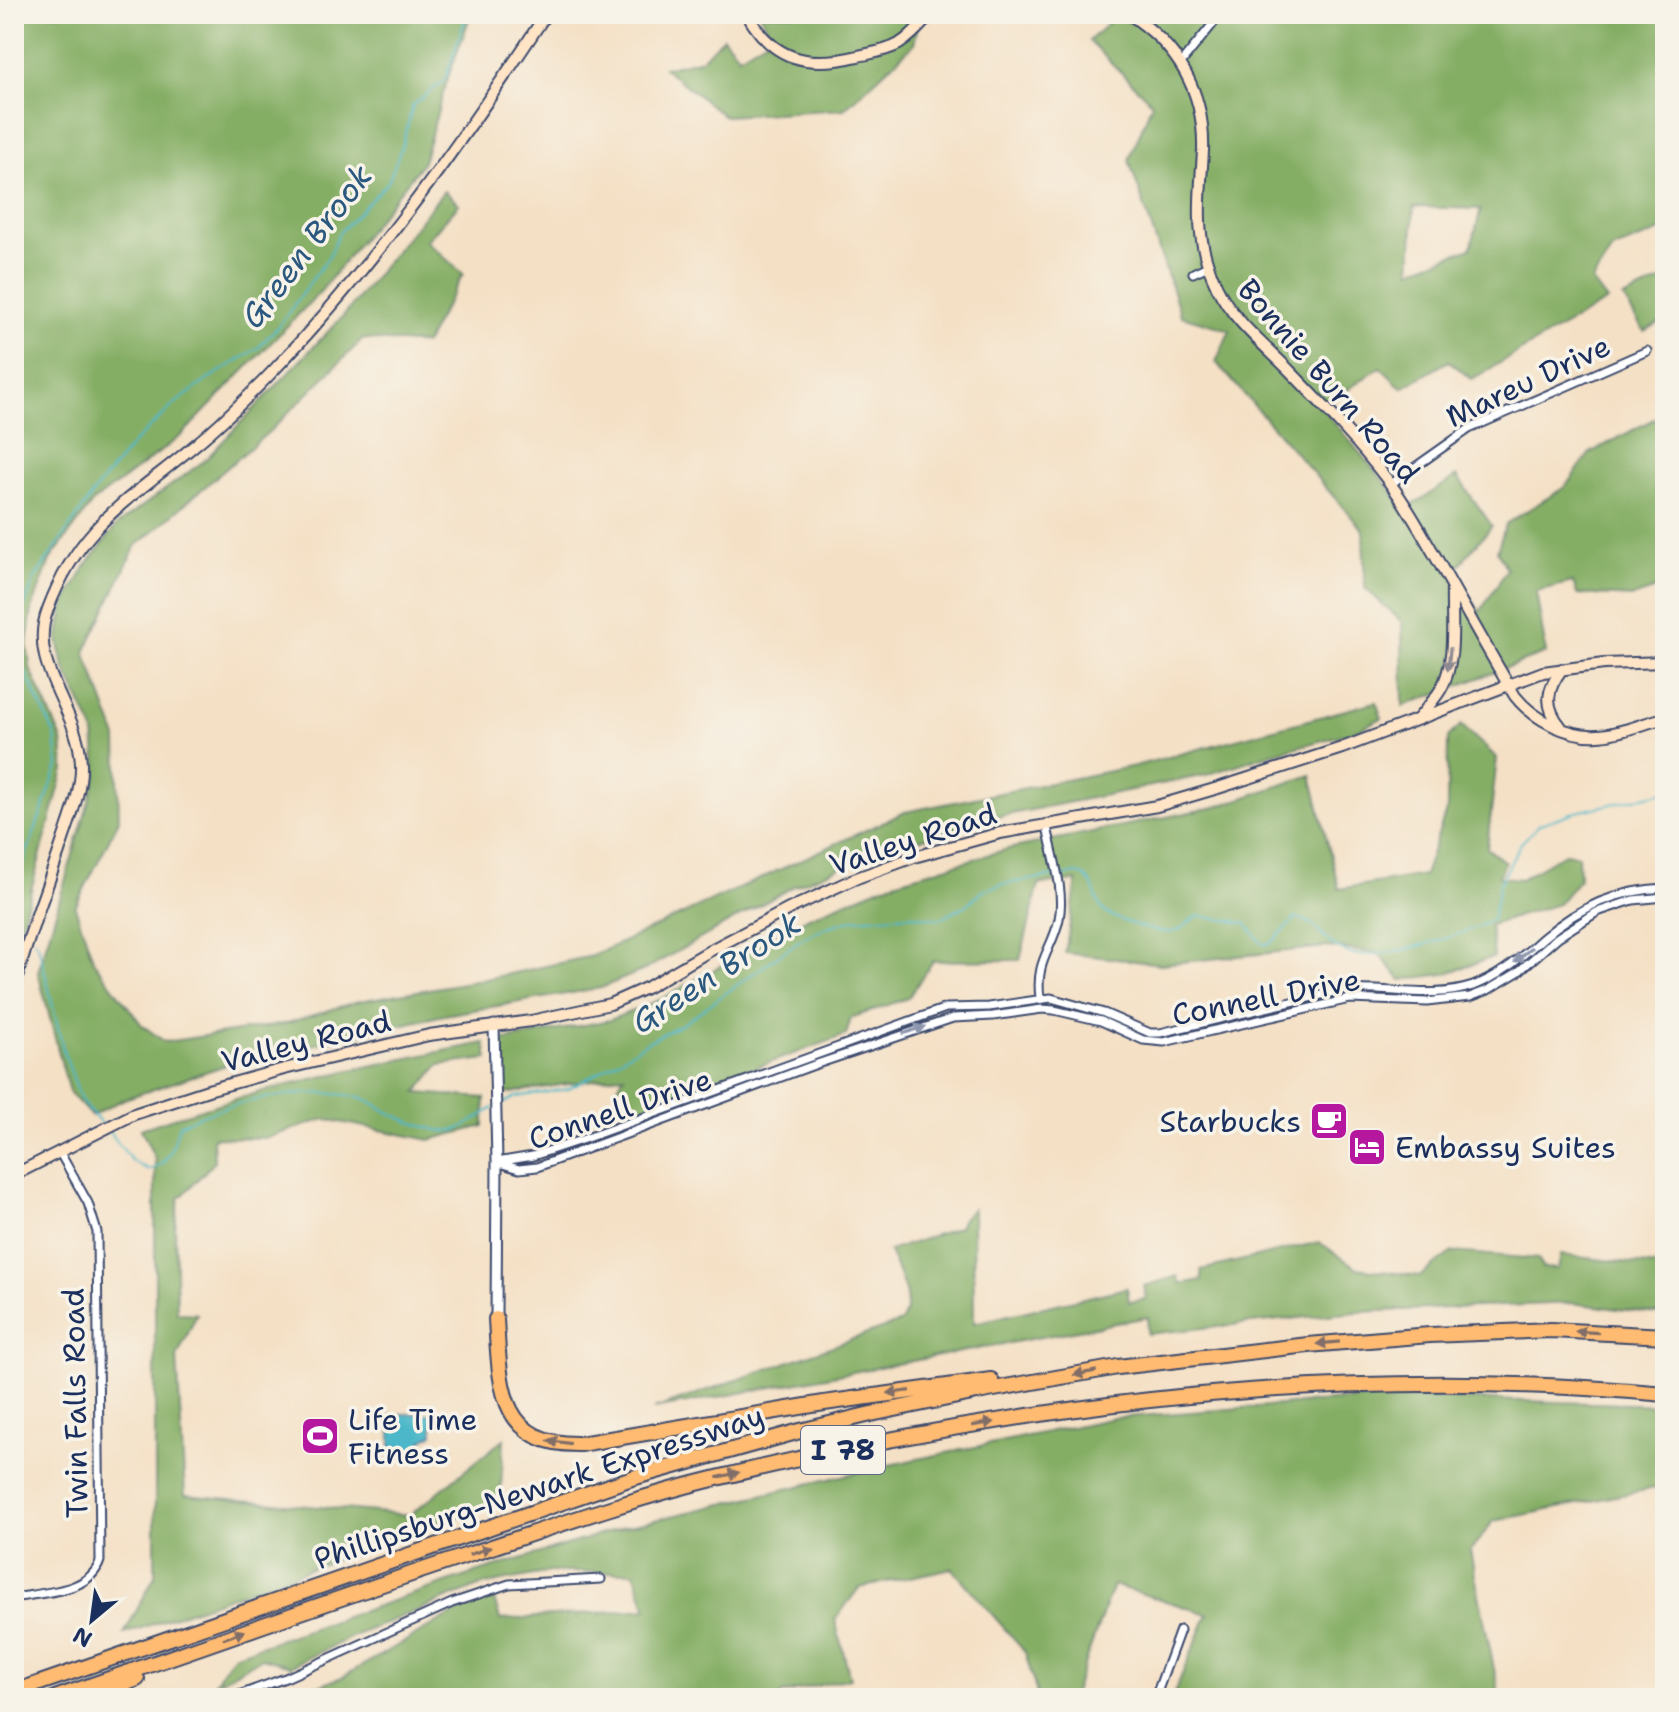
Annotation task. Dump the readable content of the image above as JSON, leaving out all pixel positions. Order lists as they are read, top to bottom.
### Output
{
  "streets": {
    "highway": ["I 78", "Phillipsburg-Newark Expressway"],
    "main road": ["Bonnie Burn Road", "Valley Road"],
    "street": ["Mareu Drive", "Connell Drive", "Twin Falls Road"]
  },
  "crossings": [
    ["Bonnie Burn Road", "Mareu Drive"],
    ["Bonnie Burn Road", "Valley Road"],
    ["Valley Road", "Twin Falls Road"]
  ],
  "water": ["Green Brook"],
  "places": {
    "cafe": ["Starbucks"],
    "hotel": ["Embassy Suites"],
    "sports": ["Life Time Fitness"]
  },
  "north": "bottom left"
}
